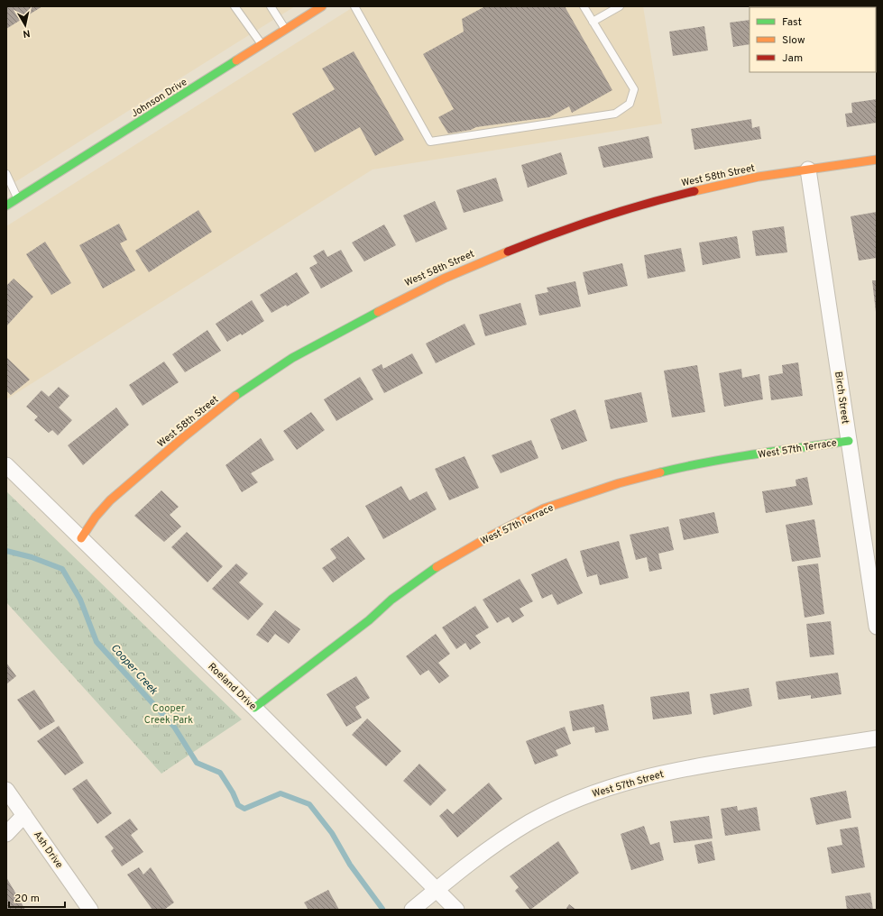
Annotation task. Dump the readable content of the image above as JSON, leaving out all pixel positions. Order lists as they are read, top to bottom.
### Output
{
  "streets": {
    "street": [
      "Johnson Drive",
      "West 58th Street",
      "Birch Street",
      "West 57th Terrace",
      "Roeland Drive",
      "West 57th Street",
      "Ash Drive"
    ]
  },
  "crossings": [
    ["West 58th Street", "Birch Street"],
    ["West 58th Street", "Roeland Drive"],
    ["Birch Street", "West 57th Terrace"],
    ["West 57th Terrace", "Roeland Drive"],
    ["Roeland Drive", "West 57th Street"]
  ],
  "water": ["Cooper Creek"],
  "parks": ["Cooper Creek Park"],
  "legend": ["Fast", "Slow", "Jam"],
  "scale_bar": "20 m",
  "north": "bottom"
}
